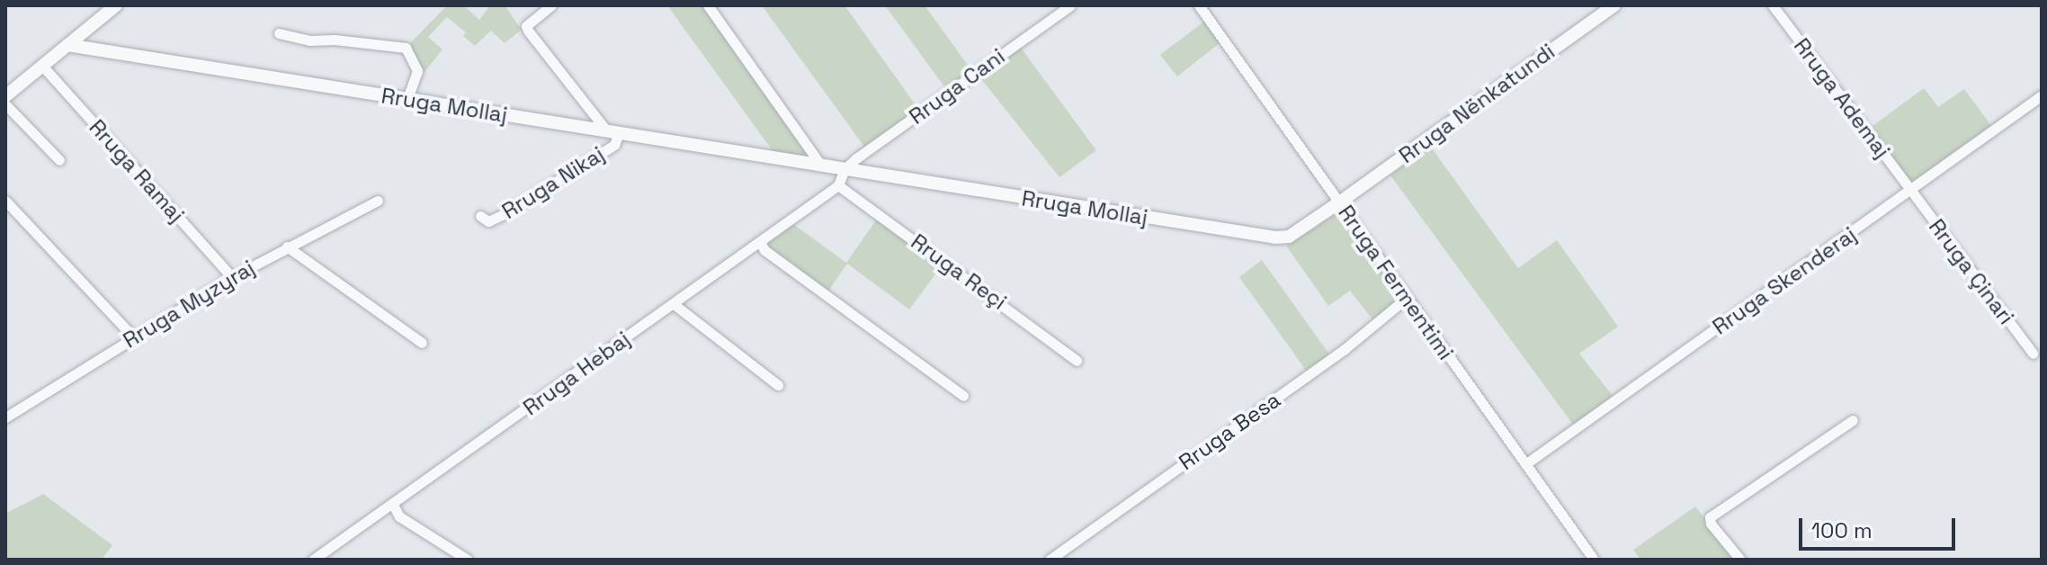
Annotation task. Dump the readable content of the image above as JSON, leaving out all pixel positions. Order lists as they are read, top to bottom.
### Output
{
  "streets": {
    "street": [
      "Rruga Cani",
      "Rruga Ademaj",
      "Rruga Nënkatundi",
      "Rruga Mollaj",
      "Rruga Ramaj",
      "Rruga Nikaj",
      "Rruga Reçi",
      "Rruga Çinari",
      "Rruga Skenderaj",
      "Rruga Fermentimi",
      "Rruga Myzyraj",
      "Rruga Hebaj",
      "Rruga Besa"
    ]
  },
  "crossings": [
    ["Rruga Cani", "Rruga Mollaj"],
    ["Rruga Ademaj", "Rruga Çinari"],
    ["Rruga Ademaj", "Rruga Skenderaj"],
    ["Rruga Nënkatundi", "Rruga Mollaj"],
    ["Rruga Nënkatundi", "Rruga Fermentimi"],
    ["Rruga Mollaj", "Rruga Nikaj"],
    ["Rruga Mollaj", "Rruga Fermentimi"],
    ["Rruga Ramaj", "Rruga Myzyraj"],
    ["Rruga Reçi", "Rruga Hebaj"],
    ["Rruga Çinari", "Rruga Skenderaj"],
    ["Rruga Skenderaj", "Rruga Fermentimi"],
    ["Rruga Fermentimi", "Rruga Besa"]
  ],
  "scale_bar": "100 m"
}
